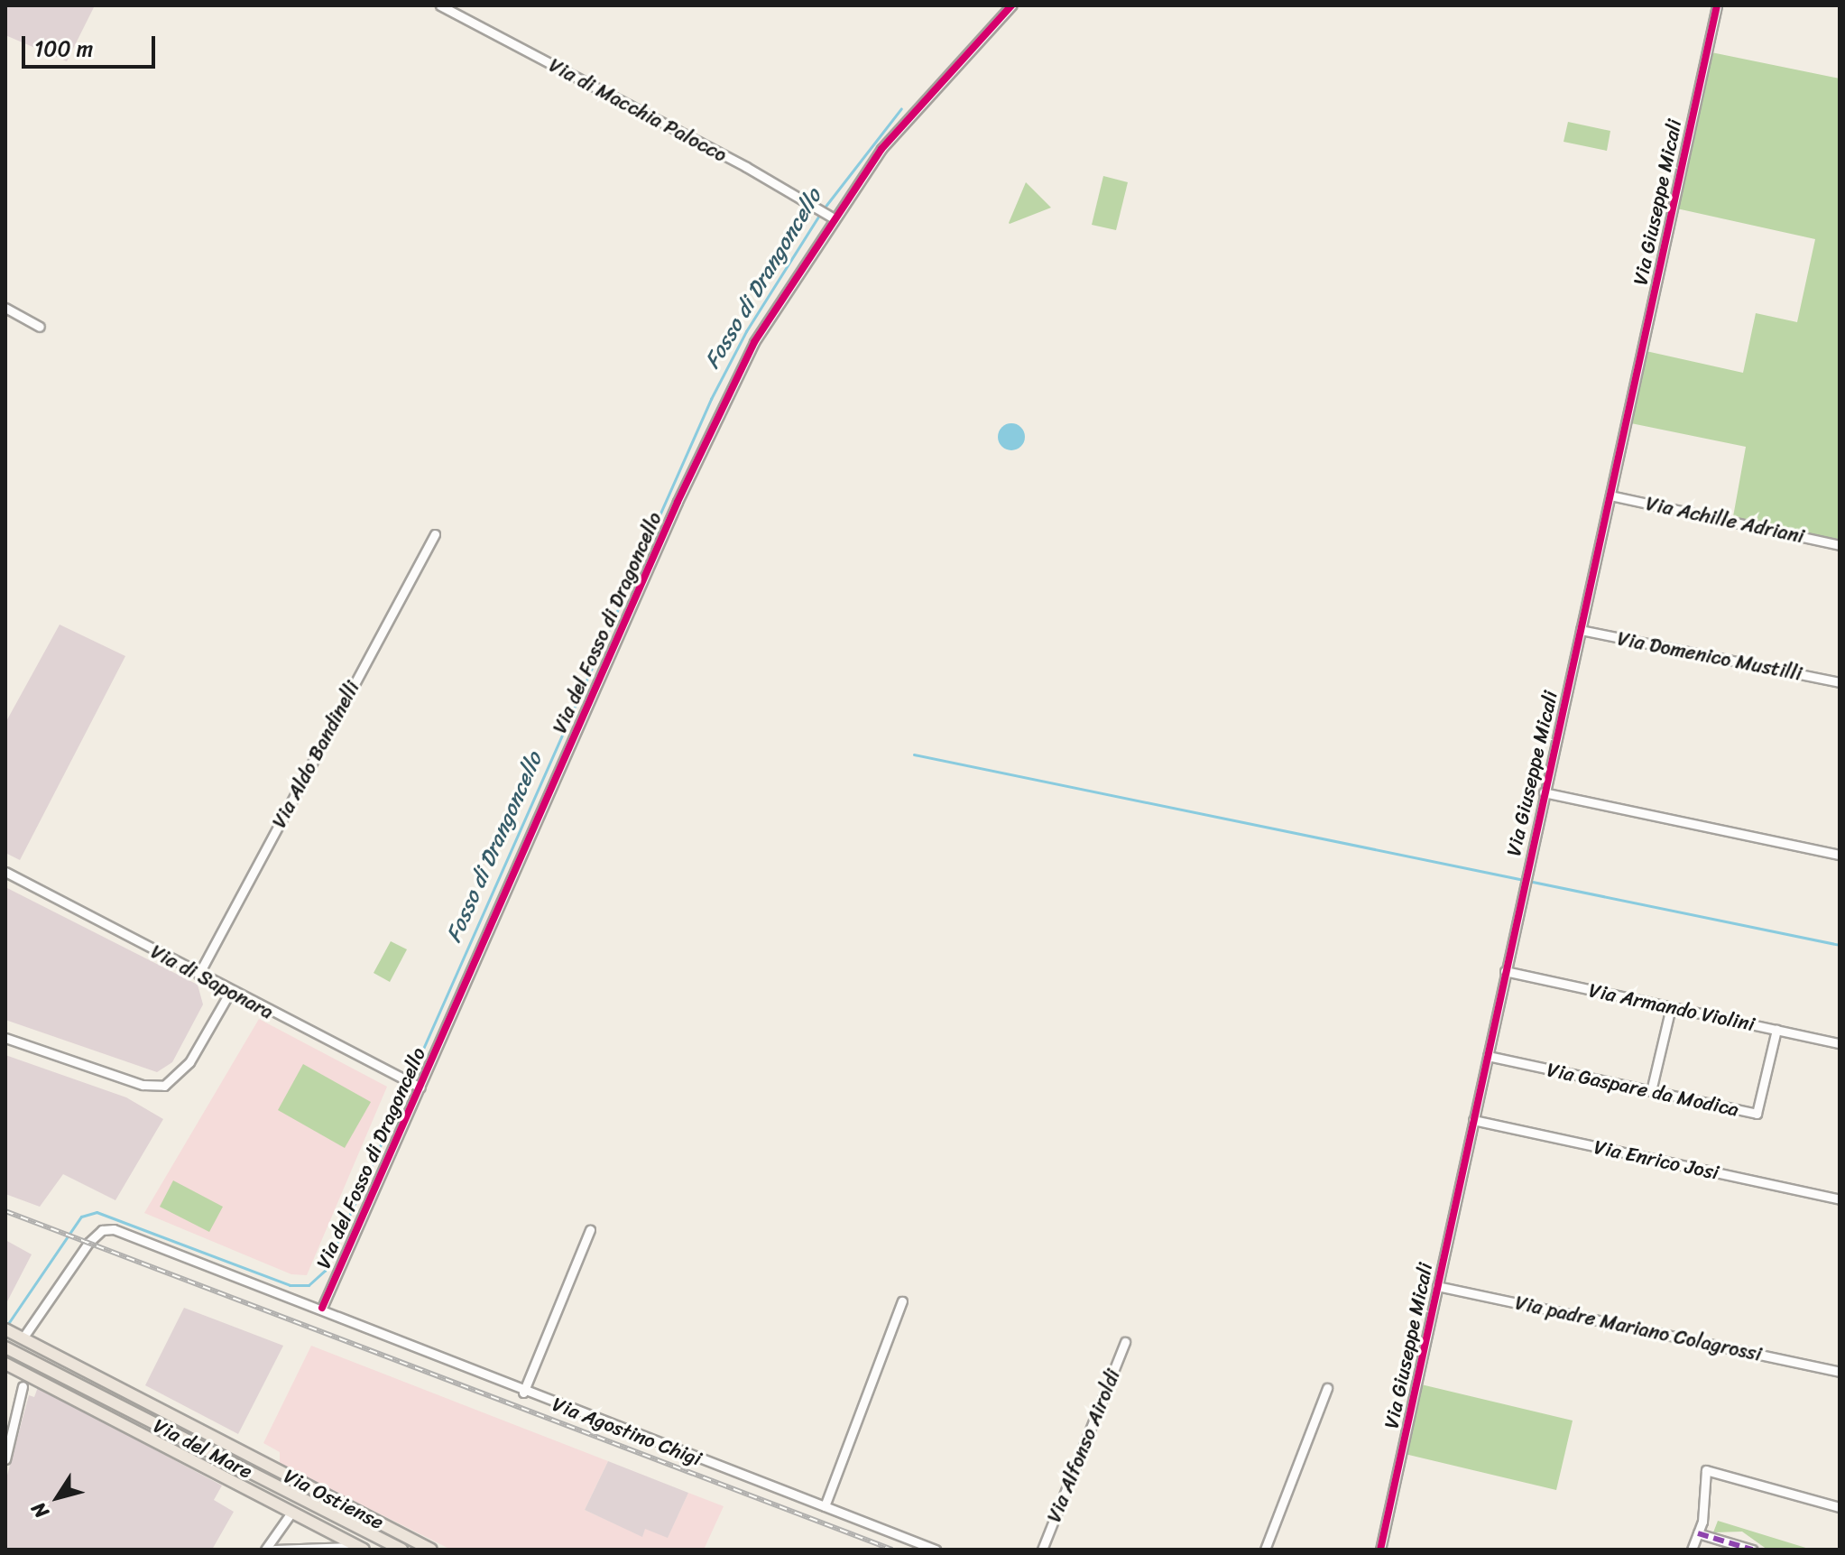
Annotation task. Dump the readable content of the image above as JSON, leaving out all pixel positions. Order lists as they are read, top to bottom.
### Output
{
  "streets": {
    "main road": ["Via del Mare", "Via Ostiense"],
    "street": [
      "Via di Macchia Palocco",
      "Via Giuseppe Micali",
      "Via Achille Adriani",
      "Via del Fosso di Dragoncello",
      "Via Domenico Mustilli",
      "Via Aldo Bandinelli",
      "Via di Saponara",
      "Via Armando Violini",
      "Via Gaspare da Modica",
      "Via Enrico Josi",
      "Via padre Mariano Colagrossi",
      "Via Agostino Chigi",
      "Via Alfonso Airoldi"
    ]
  },
  "crossings": [
    ["Via di Macchia Palocco", "Via del Fosso di Dragoncello"],
    ["Via Giuseppe Micali", "Via Achille Adriani"],
    ["Via Giuseppe Micali", "Via Domenico Mustilli"],
    ["Via Giuseppe Micali", "Via Armando Violini"],
    ["Via Giuseppe Micali", "Via Gaspare da Modica"],
    ["Via Giuseppe Micali", "Via Enrico Josi"],
    ["Via Giuseppe Micali", "Via padre Mariano Colagrossi"],
    ["Via del Fosso di Dragoncello", "Via di Saponara"],
    ["Via del Fosso di Dragoncello", "Via Agostino Chigi"],
    ["Via Aldo Bandinelli", "Via di Saponara"],
    ["Via Armando Violini", "Via Gaspare da Modica"]
  ],
  "water": ["Fosso di Drangoncello"],
  "scale_bar": "100 m",
  "north": "bottom left"
}
